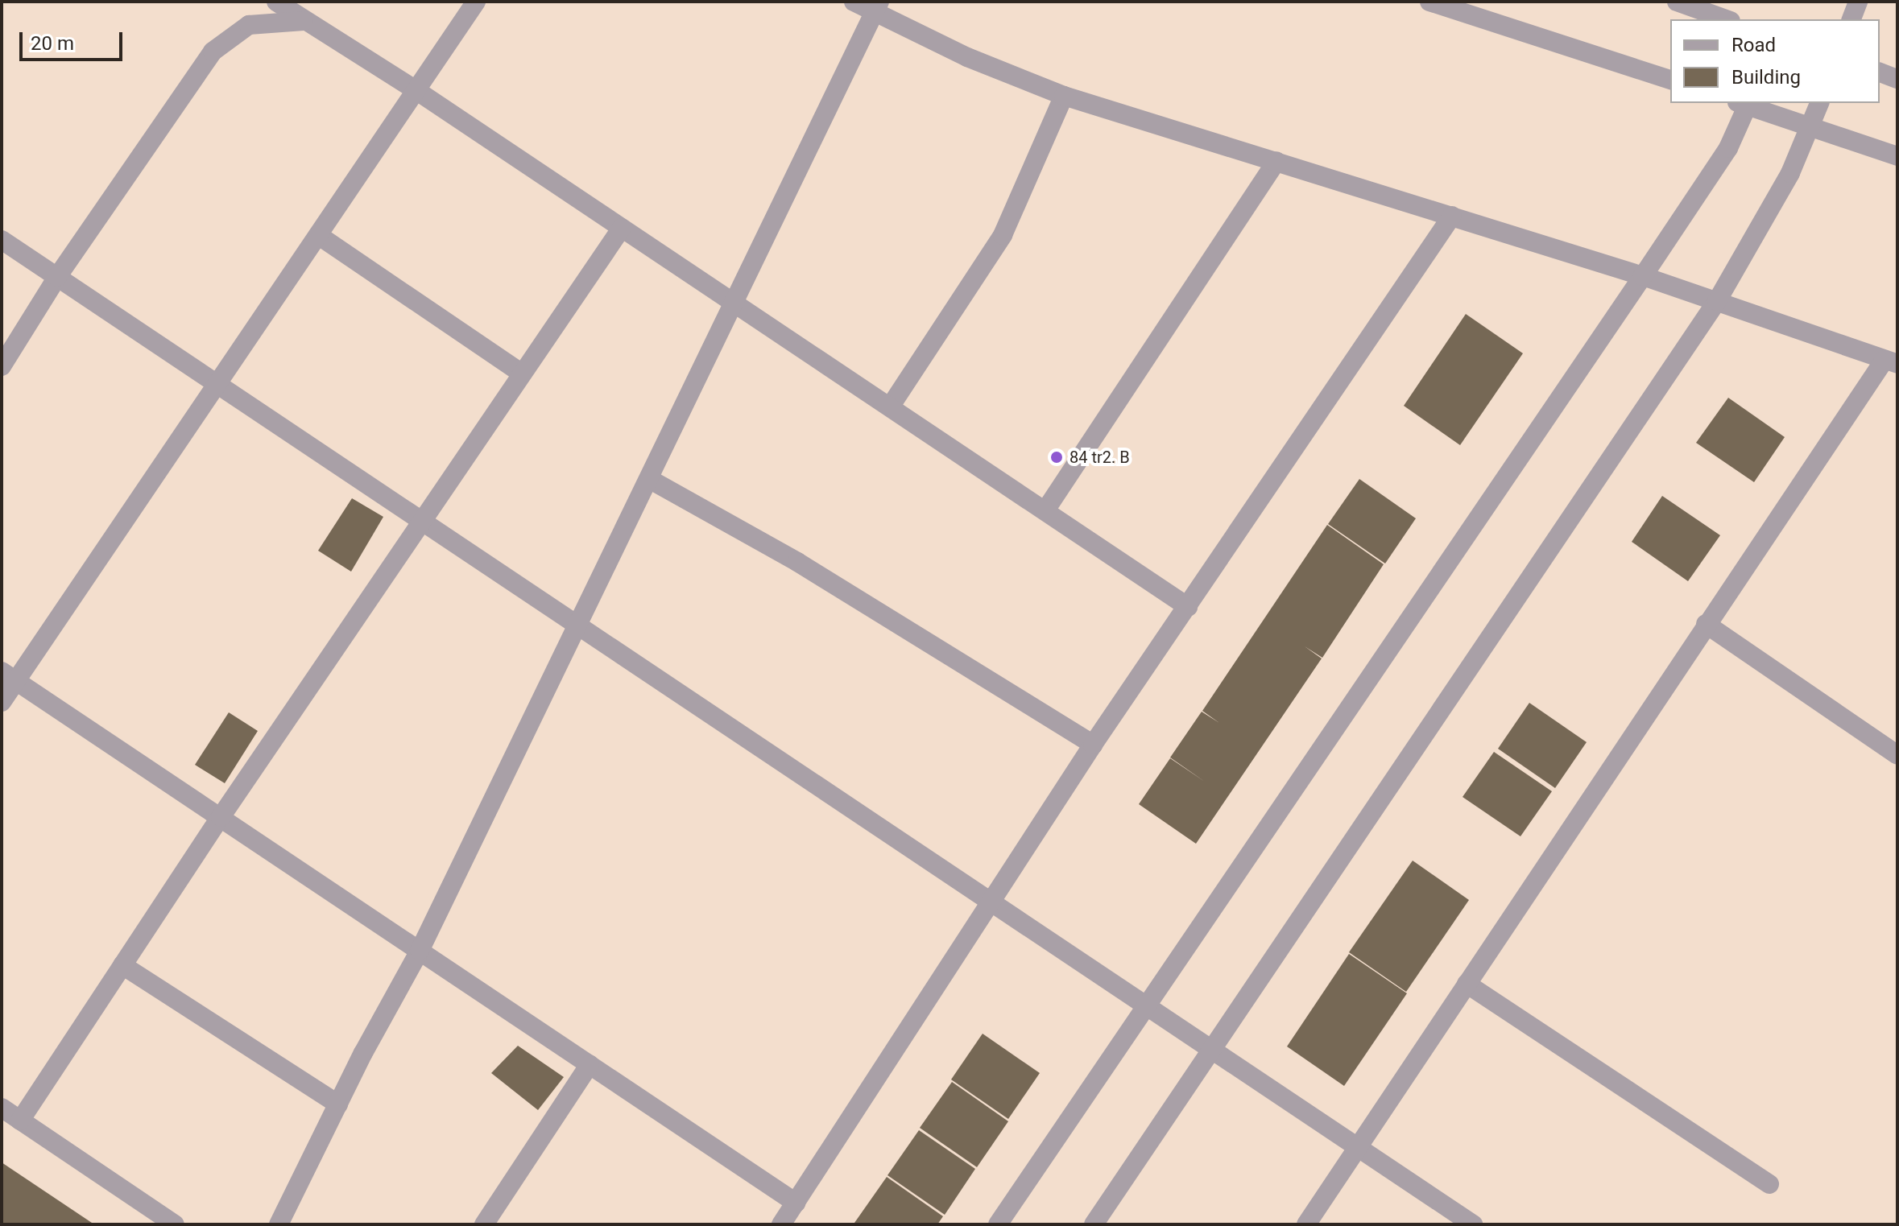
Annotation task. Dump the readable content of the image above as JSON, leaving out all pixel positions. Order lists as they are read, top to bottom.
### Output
{
  "places": ["84 tr2. B"],
  "legend": ["Road", "Building"],
  "scale_bar": "20 m"
}
